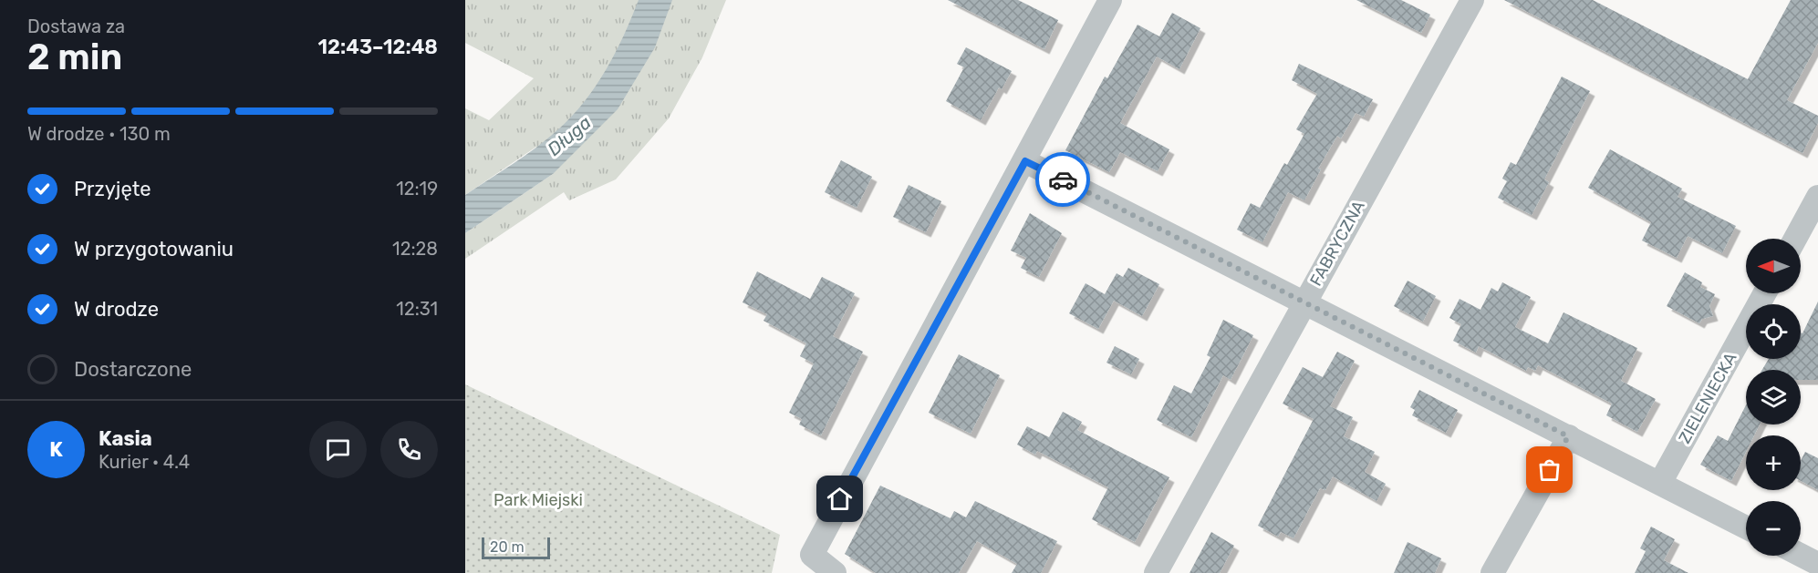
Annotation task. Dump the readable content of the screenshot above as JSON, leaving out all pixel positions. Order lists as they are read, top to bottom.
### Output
{
  "streets": {
    "street": ["FABRYCZNA", "ZIELENIECKA"]
  },
  "water": ["Długa"],
  "parks": ["Park Miejski"],
  "scale_bar": "20 m",
  "north": "left",
  "page": {
    "heading": ["2 min", "Dostawa za", "12:43–12:48"],
    "panel": ["Kasia", "Kurier · 4.4"],
    "bar": "W drodze · 130 m",
    "list": [
      ["Przyjęte", "12:19"],
      ["W przygotowaniu", "12:28"],
      ["W drodze", "12:31"],
      "Dostarczone"
    ],
    "map_buttons": ["+", "−"],
    "round": "K",
    "scale": "20 m"
  }
}
